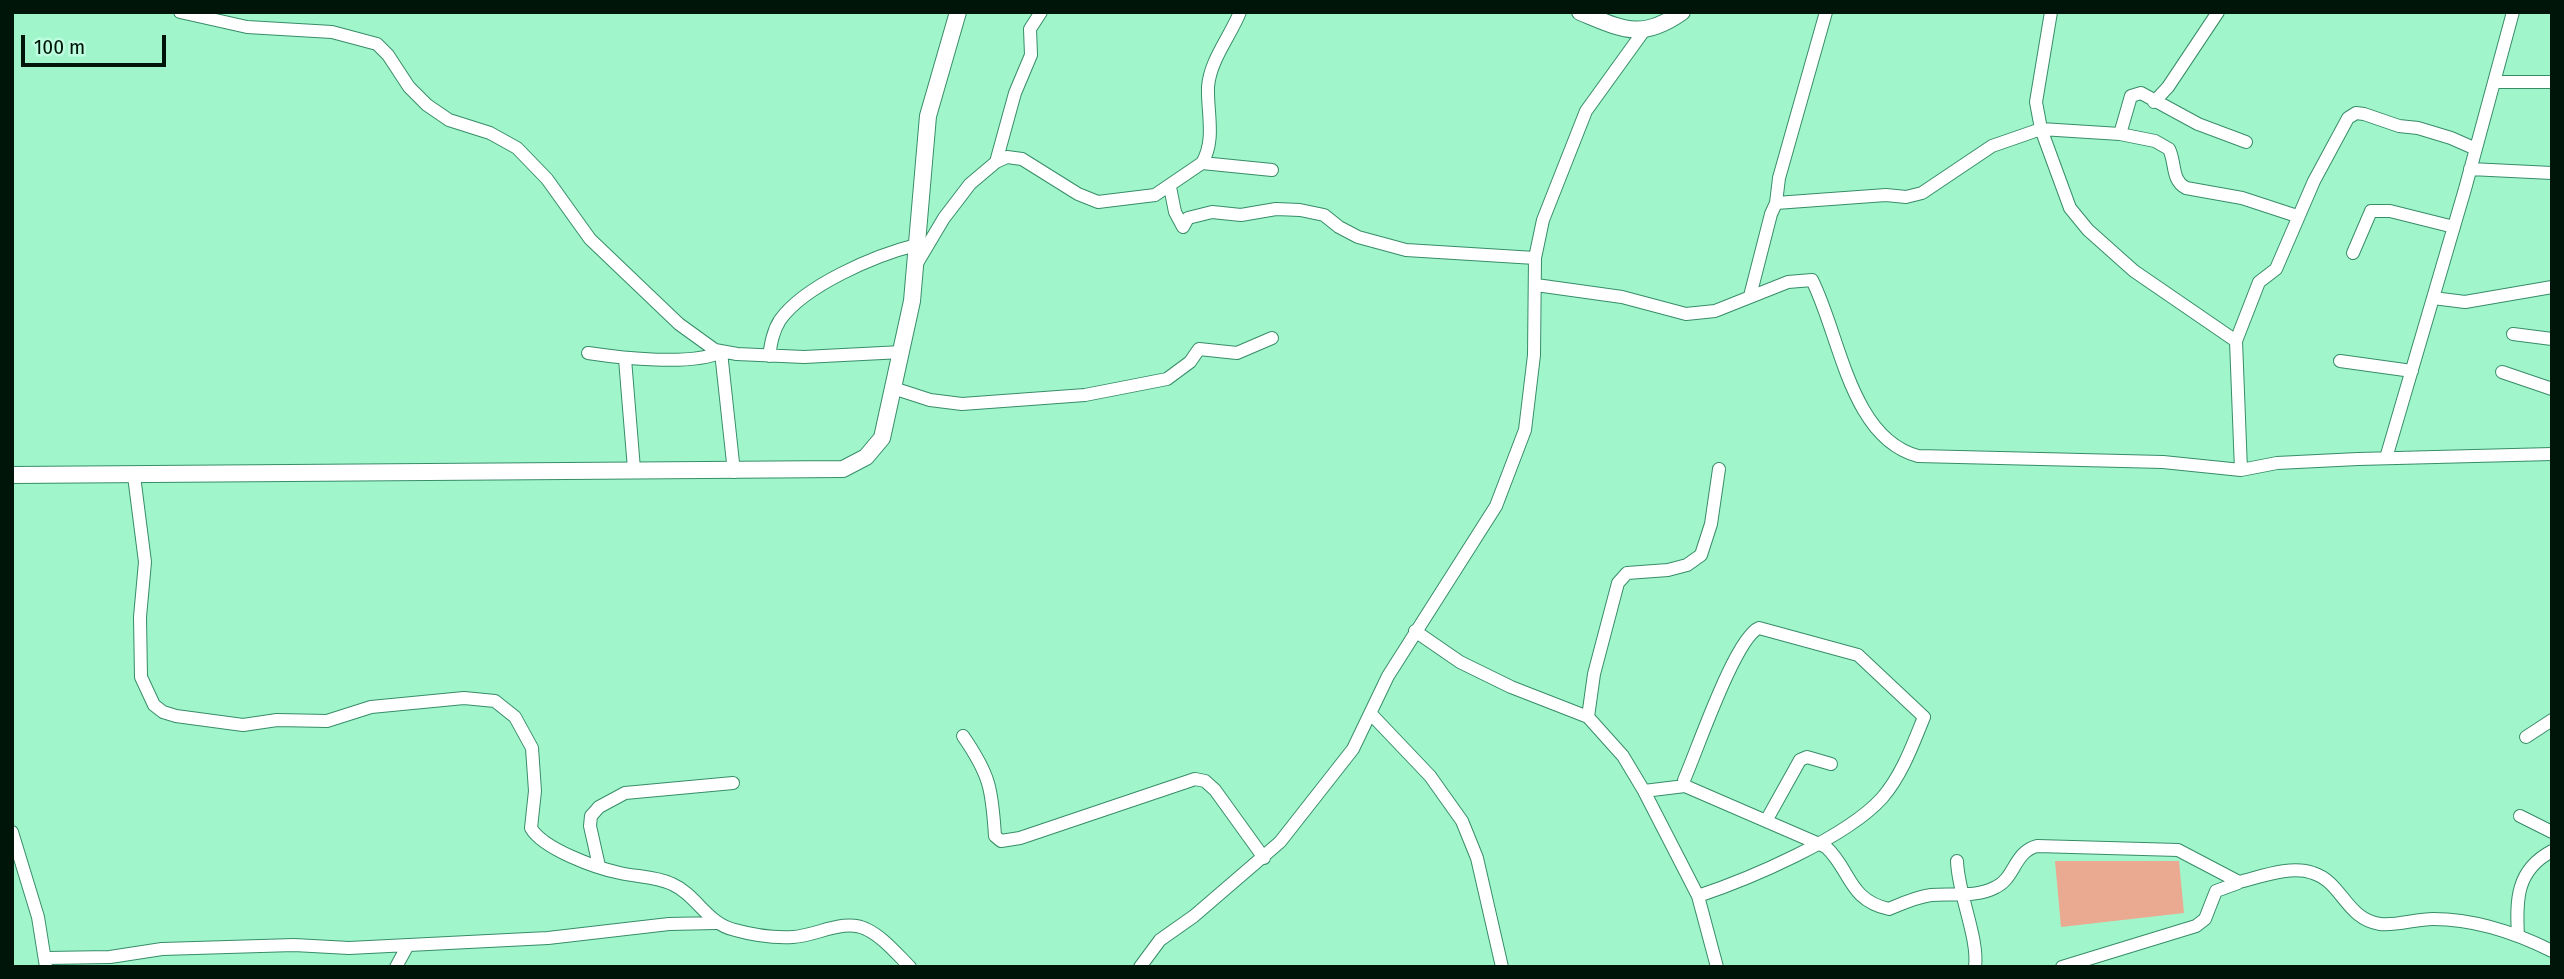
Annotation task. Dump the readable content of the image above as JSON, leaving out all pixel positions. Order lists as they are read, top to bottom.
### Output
{
  "scale_bar": "100 m"
}
